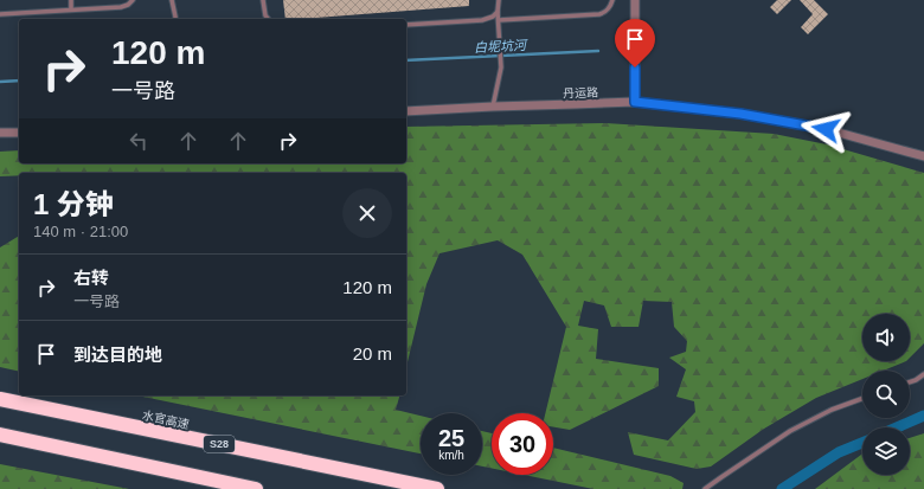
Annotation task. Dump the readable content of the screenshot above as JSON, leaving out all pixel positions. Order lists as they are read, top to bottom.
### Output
{
  "streets": {
    "highway": ["水官高速", "S28"],
    "street": ["丹运路"]
  },
  "water": ["白坭坑河"],
  "page": {
    "turn": ["120 m", "一号路"],
    "heading": ["1 分钟", "140 m · 21:00"],
    "list": [
      {
        "name": "右转",
        "note": "一号路",
        "value": "120 m"
      },
      {
        "name": "到达目的地",
        "value": "20 m"
      }
    ],
    "speed": "25 km/h",
    "limit": "30"
  }
}
